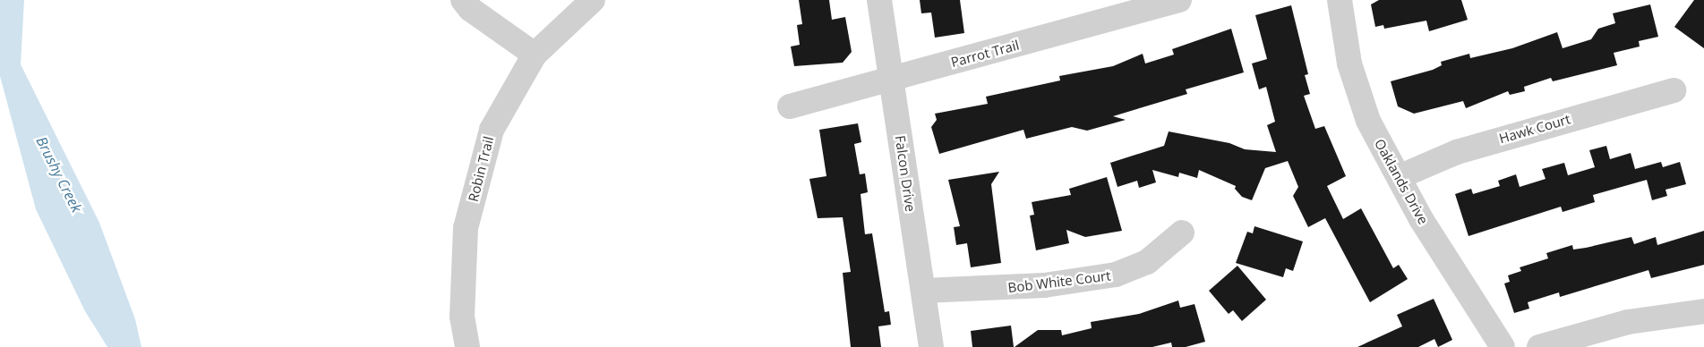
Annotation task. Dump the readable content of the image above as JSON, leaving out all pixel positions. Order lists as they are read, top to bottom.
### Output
{
  "streets": {
    "street": [
      "Parrot Trail",
      "Hawk Court",
      "Robin Trail",
      "Falcon Drive",
      "Oaklands Drive",
      "Bob White Court"
    ]
  },
  "crossings": [
    ["Parrot Trail", "Falcon Drive"],
    ["Hawk Court", "Oaklands Drive"],
    ["Falcon Drive", "Bob White Court"]
  ],
  "water": ["Brushy Creek"]
}
